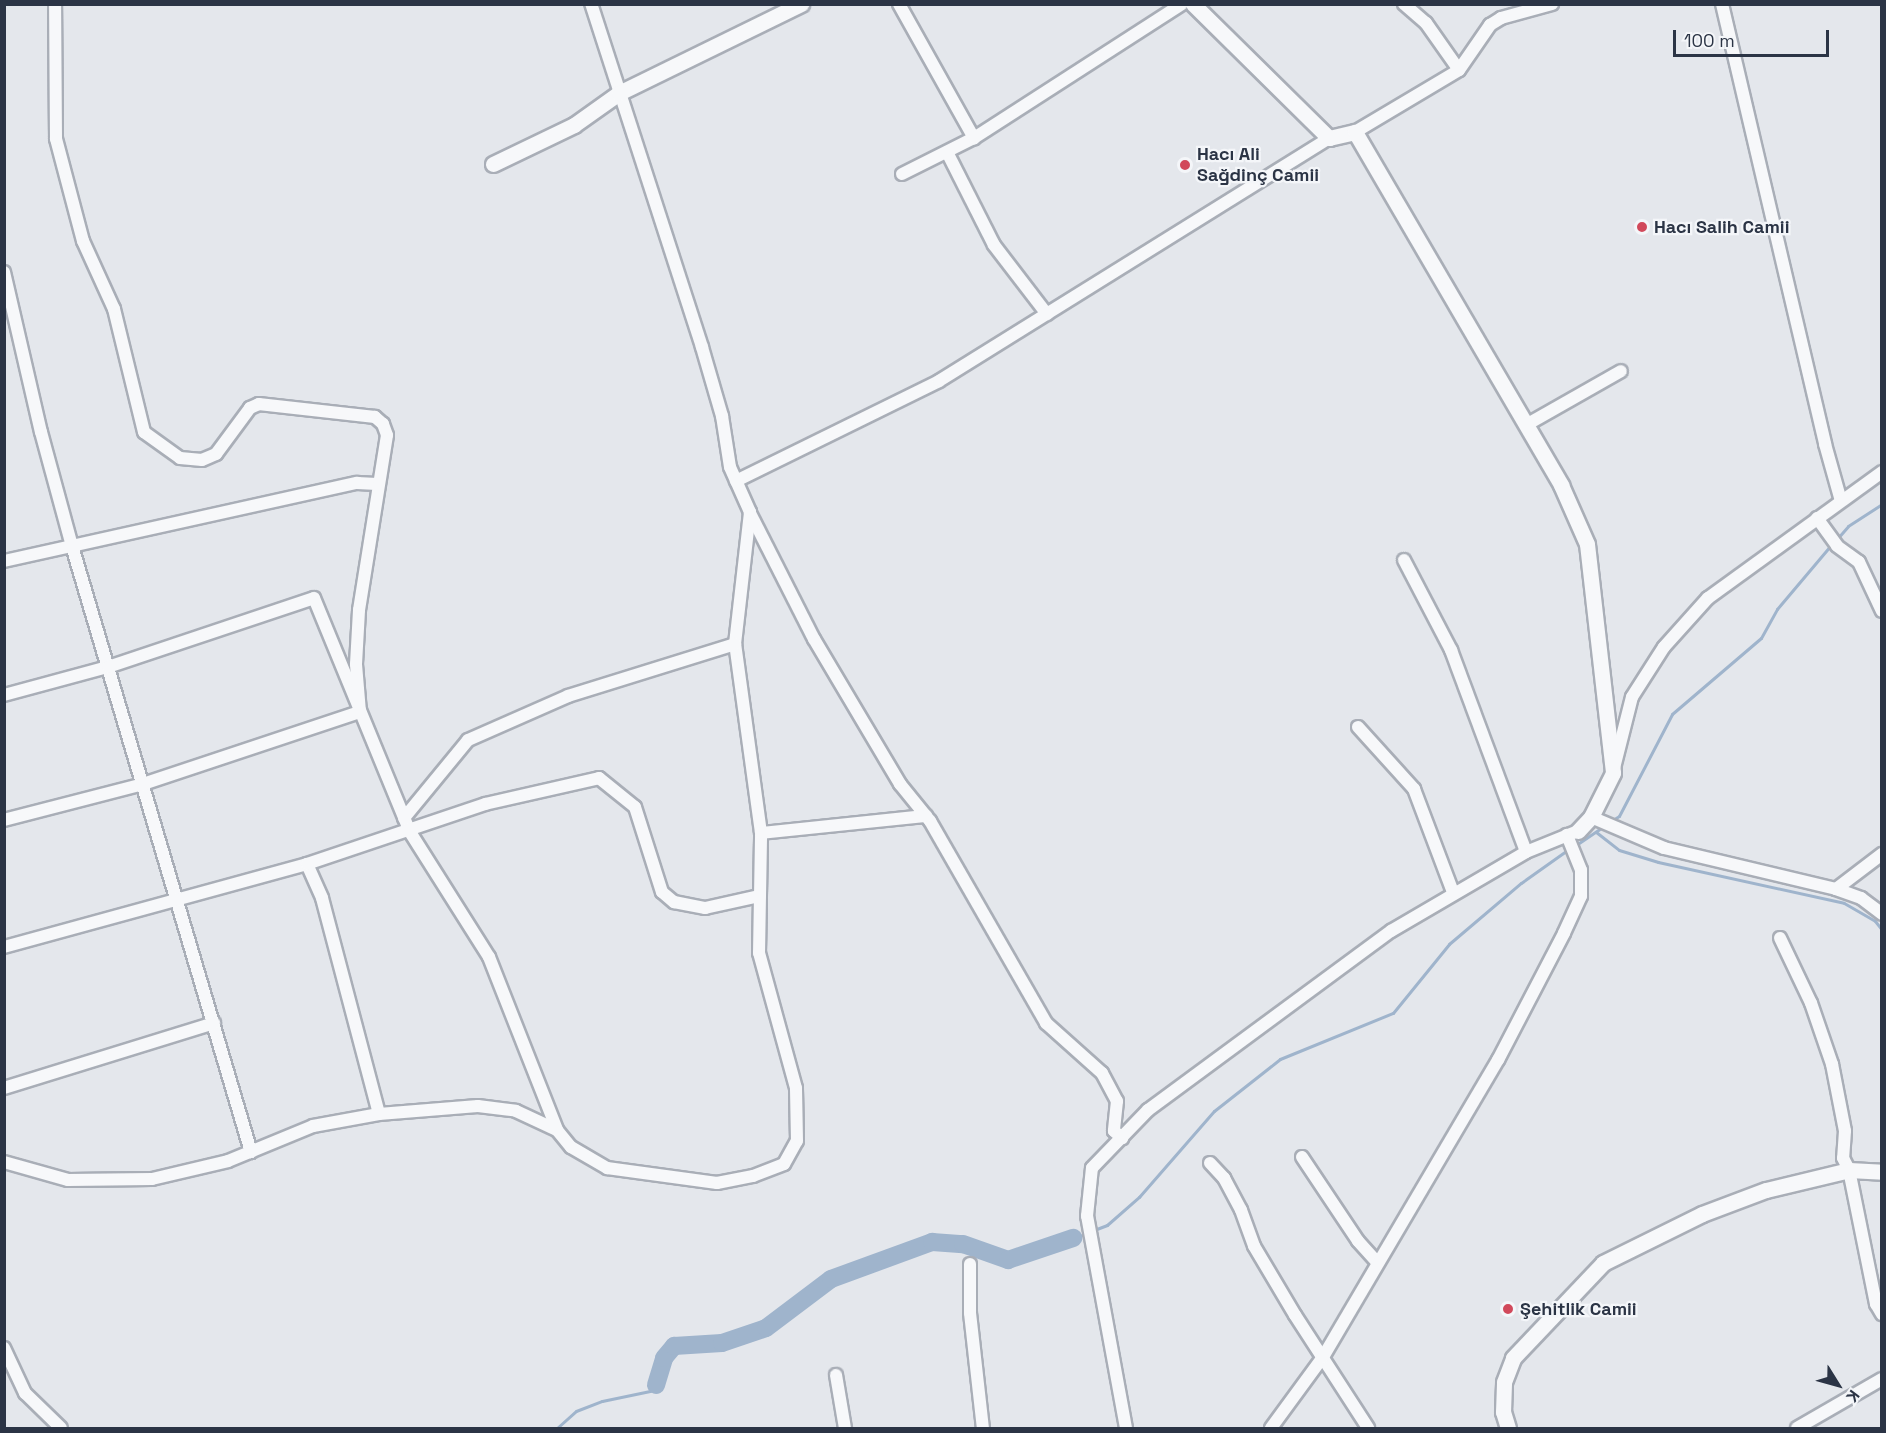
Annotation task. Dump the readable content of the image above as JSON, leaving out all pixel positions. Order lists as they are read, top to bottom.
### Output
{
  "places": ["Hacı Ali Sağdinç Camii", "Hacı Salih Camii", "Şehitlik Camii"],
  "scale_bar": "100 m",
  "north": "bottom right"
}
